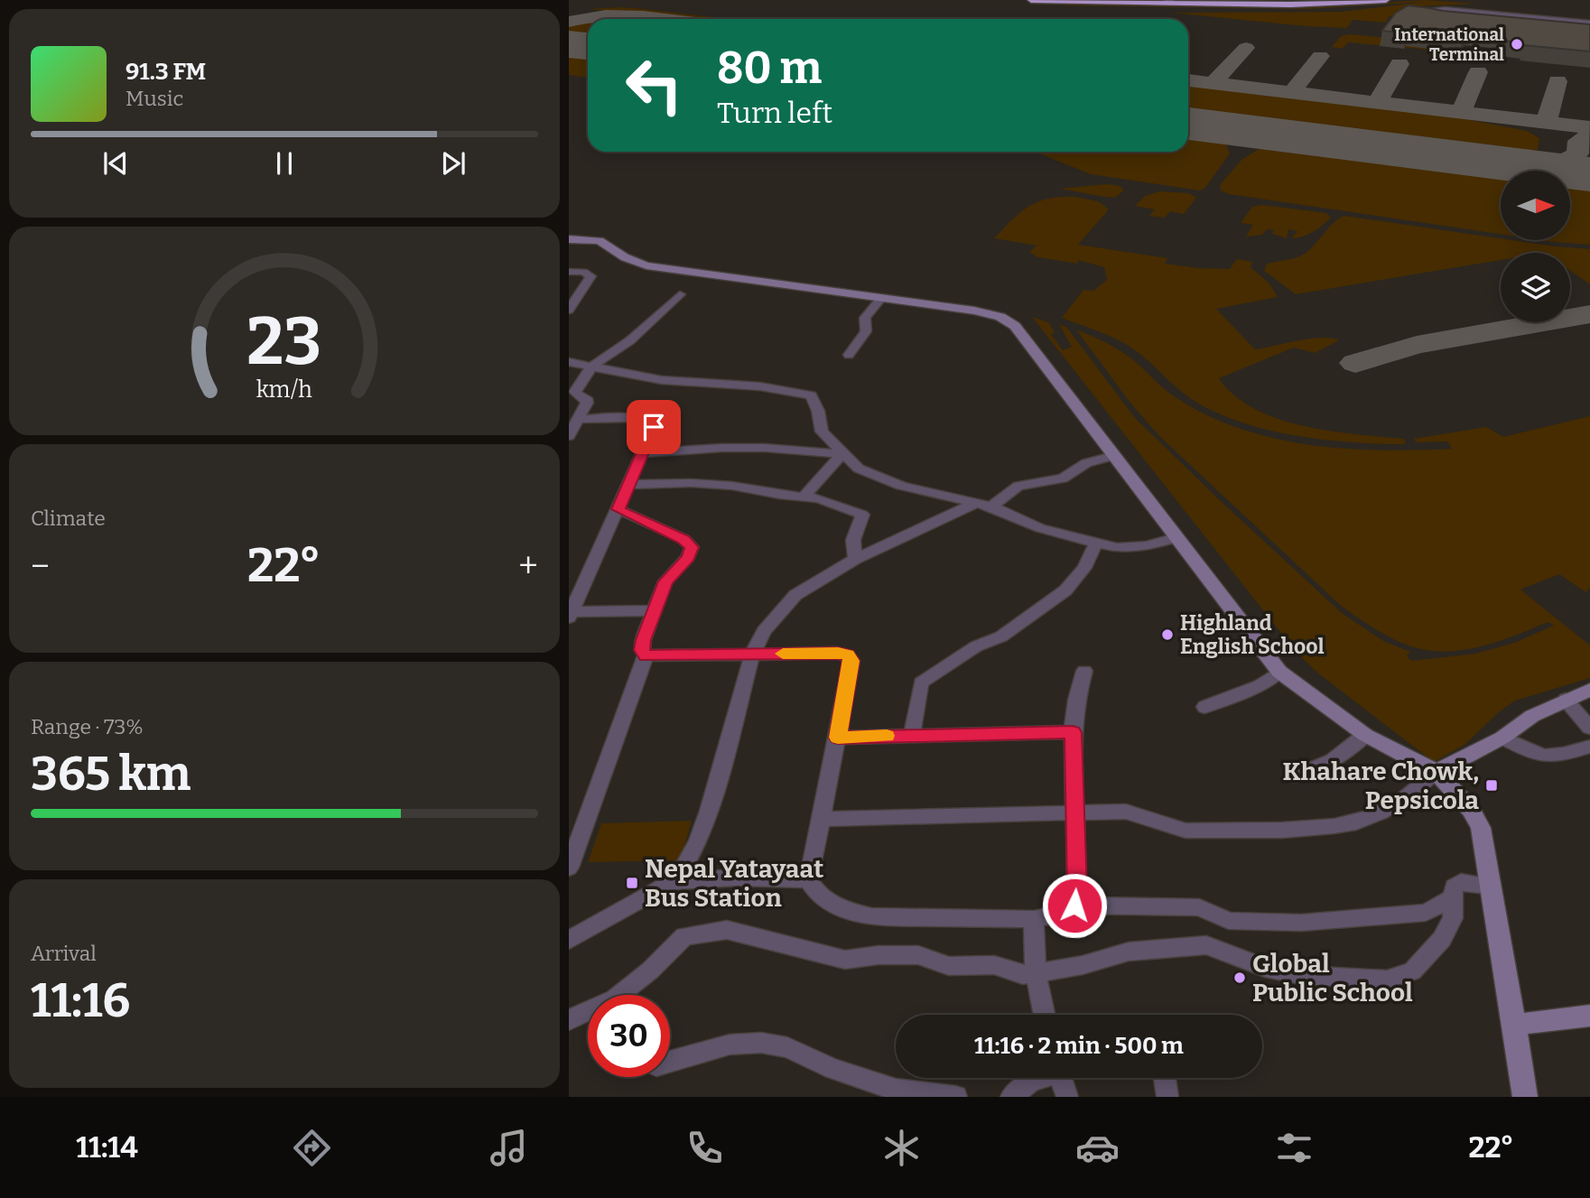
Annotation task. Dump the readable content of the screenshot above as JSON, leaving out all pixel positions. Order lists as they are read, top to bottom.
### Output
{
  "places": {
    "other": ["International Terminal", "Highland English School", "Global Public School"],
    "transit": ["Khahare Chowk, Pepsicola", "Nepal Yatayaat Bus Station"]
  },
  "north": "right",
  "page": {
    "turn": ["80 m", "Turn left"],
    "song": ["91.3 FM", "Music"],
    "tile": [
      "Climate",
      ["Range · 73%", "365 km"],
      ["Arrival", "11:16"]
    ],
    "heat": ["−", "22°", "+"],
    "limit": "30",
    "trip": "11:16 · 2 min · 500 m",
    "tabs": ["11:14", "22°"],
    "gauge": ["23", "km/h"]
  }
}
